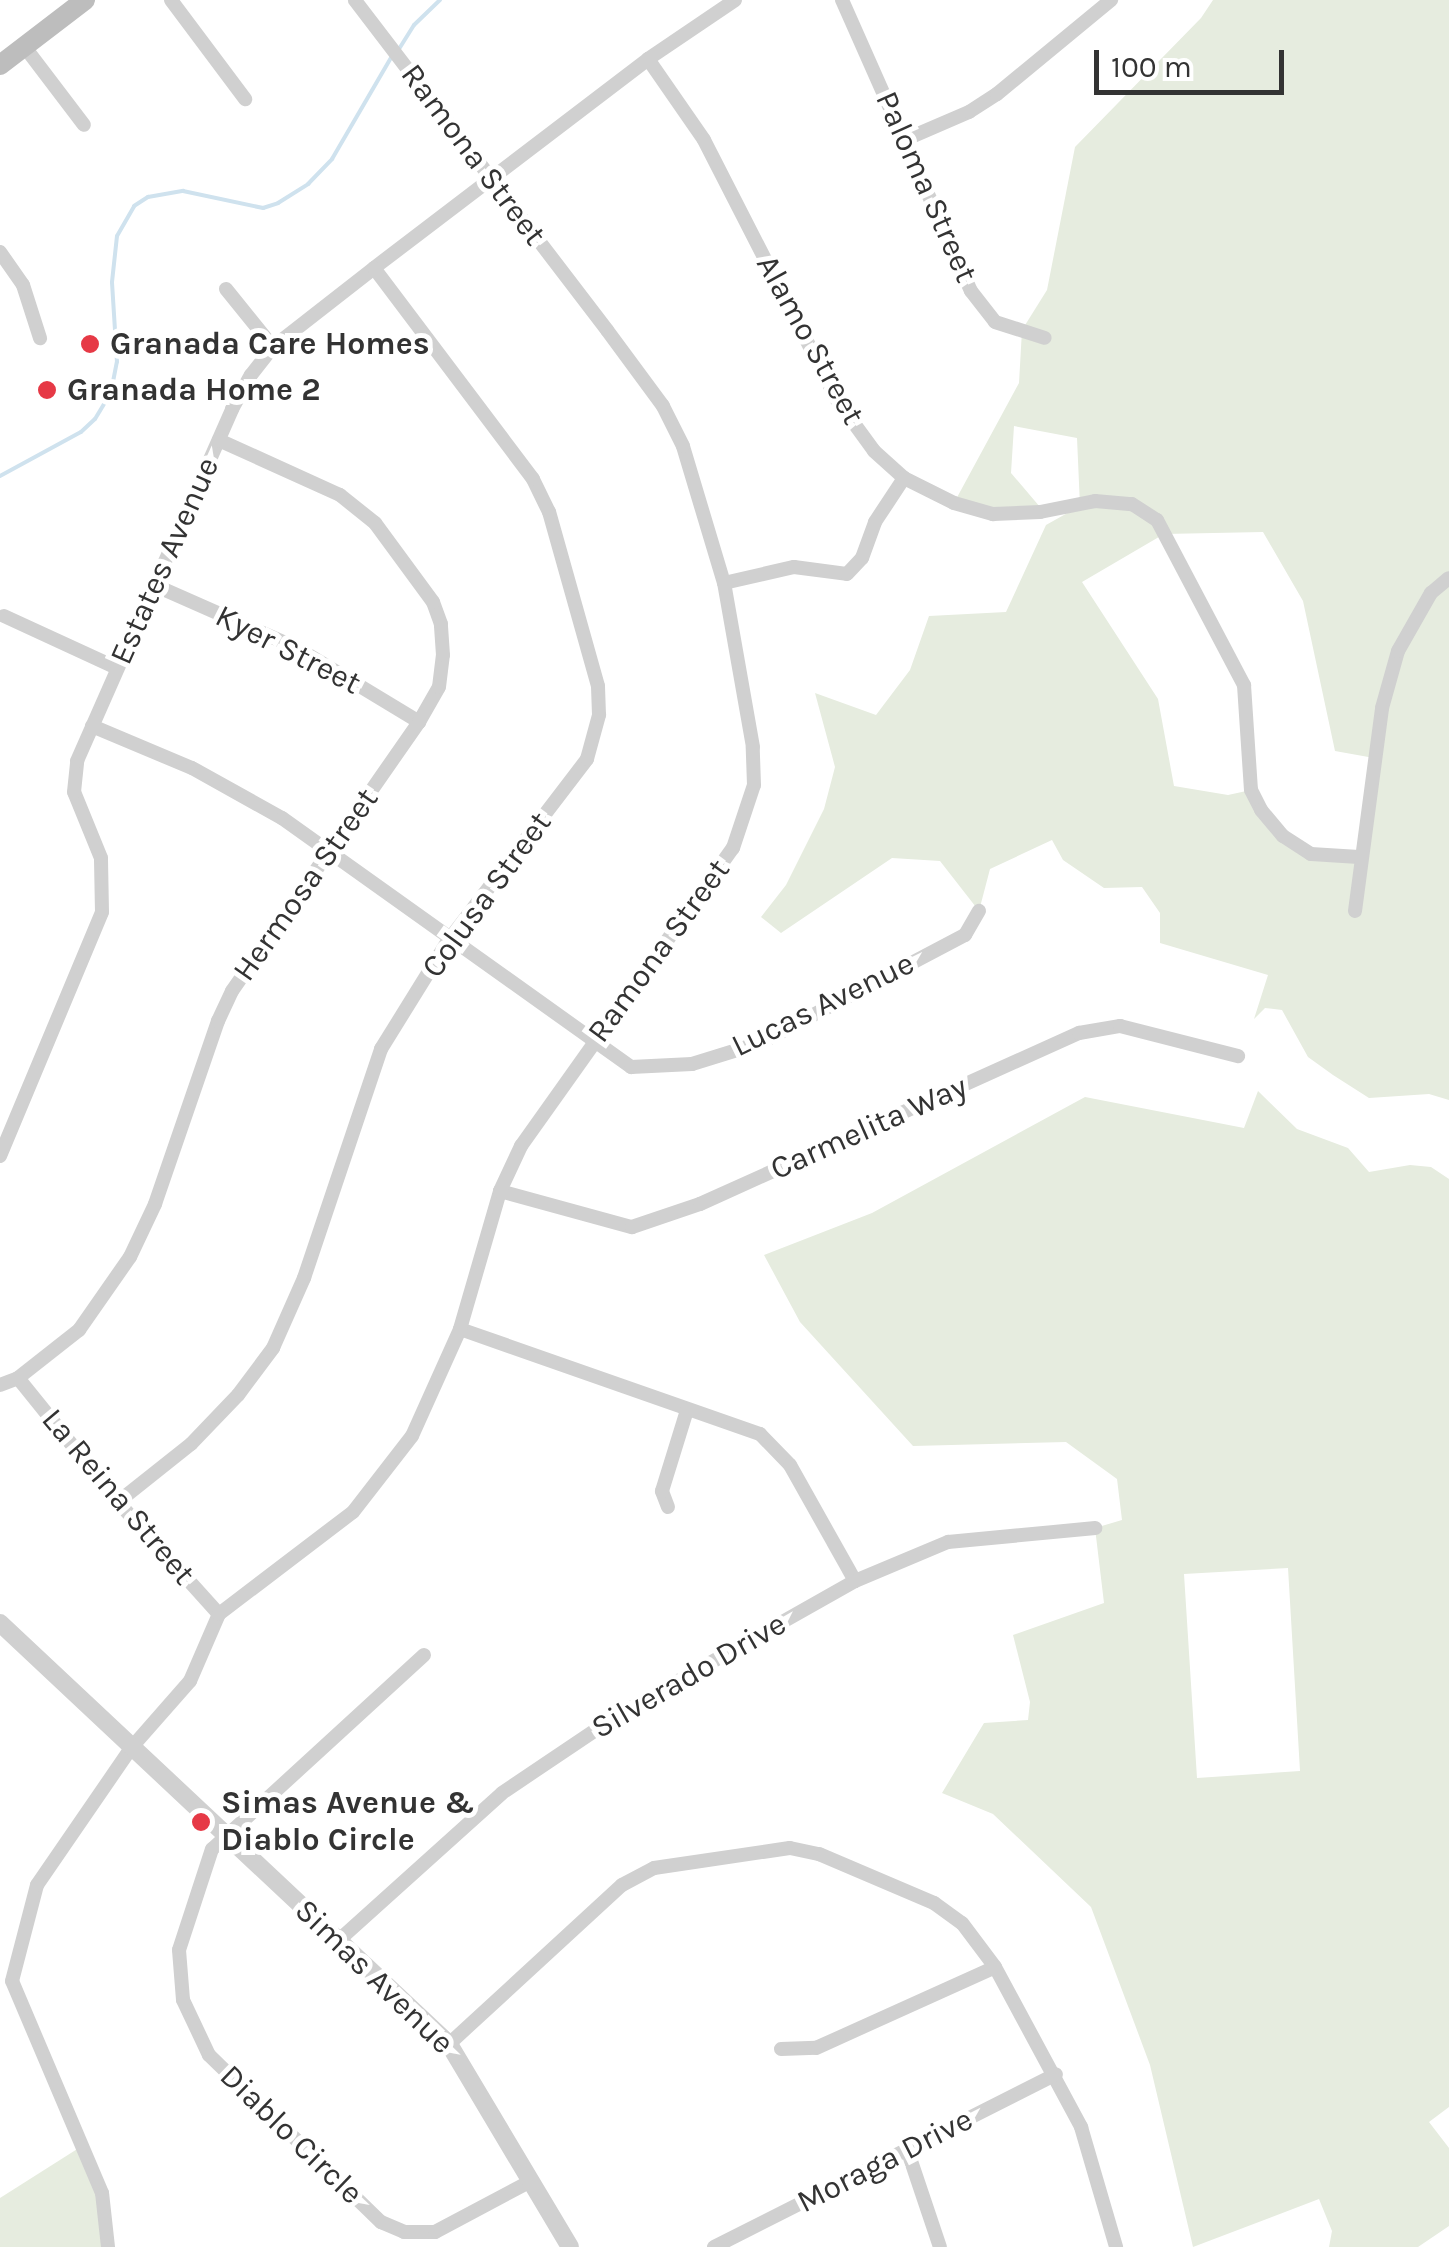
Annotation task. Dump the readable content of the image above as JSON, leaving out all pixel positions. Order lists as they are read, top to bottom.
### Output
{
  "streets": {
    "street": [
      "Ramona Street",
      "Paloma Street",
      "Alamo Street",
      "Estates Avenue",
      "Kyer Street",
      "Hermosa Street",
      "Colusa Street",
      "Lucas Avenue",
      "Carmelita Way",
      "La Reina Street",
      "Silverado Drive",
      "Simas Avenue",
      "Diablo Circle",
      "Moraga Drive"
    ]
  },
  "crossings": [
    ["Ramona Street", "Estates Avenue"],
    ["Ramona Street", "Lucas Avenue"],
    ["Ramona Street", "Carmelita Way"],
    ["Ramona Street", "La Reina Street"],
    ["Ramona Street", "Simas Avenue"],
    ["Alamo Street", "Estates Avenue"],
    ["Estates Avenue", "Kyer Street"],
    ["Estates Avenue", "Hermosa Street"],
    ["Estates Avenue", "Colusa Street"],
    ["Estates Avenue", "Lucas Avenue"],
    ["Kyer Street", "Hermosa Street"],
    ["Hermosa Street", "Lucas Avenue"],
    ["Hermosa Street", "La Reina Street"],
    ["Colusa Street", "Lucas Avenue"],
    ["Colusa Street", "La Reina Street"],
    ["Silverado Drive", "Simas Avenue"],
    ["Simas Avenue", "Diablo Circle"]
  ],
  "places": ["Granada Care Homes", "Granada Home 2", "Simas Avenue & Diablo Circle"],
  "scale_bar": "100 m"
}
